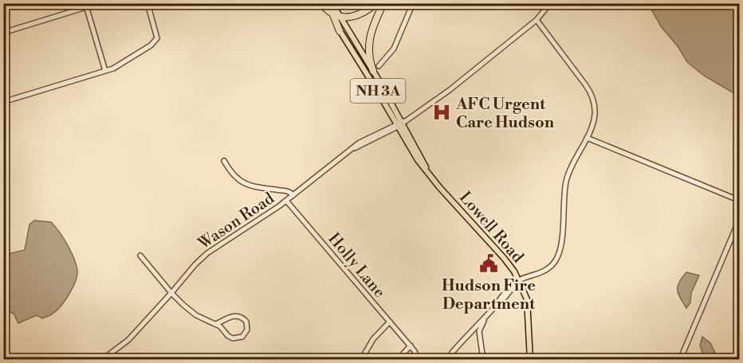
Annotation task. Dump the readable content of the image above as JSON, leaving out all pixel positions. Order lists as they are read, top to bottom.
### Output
{
  "streets": {
    "main road": ["NH 3A", "Lowell Road"],
    "street": ["Wason Road", "Holly Lane"]
  },
  "crossings": [
    ["Wason Road", "Lowell Road"],
    ["Wason Road", "Holly Lane"]
  ],
  "places": {
    "hospital": ["AFC Urgent Care Hudson"],
    "public building": ["Hudson Fire Department"]
  }
}
